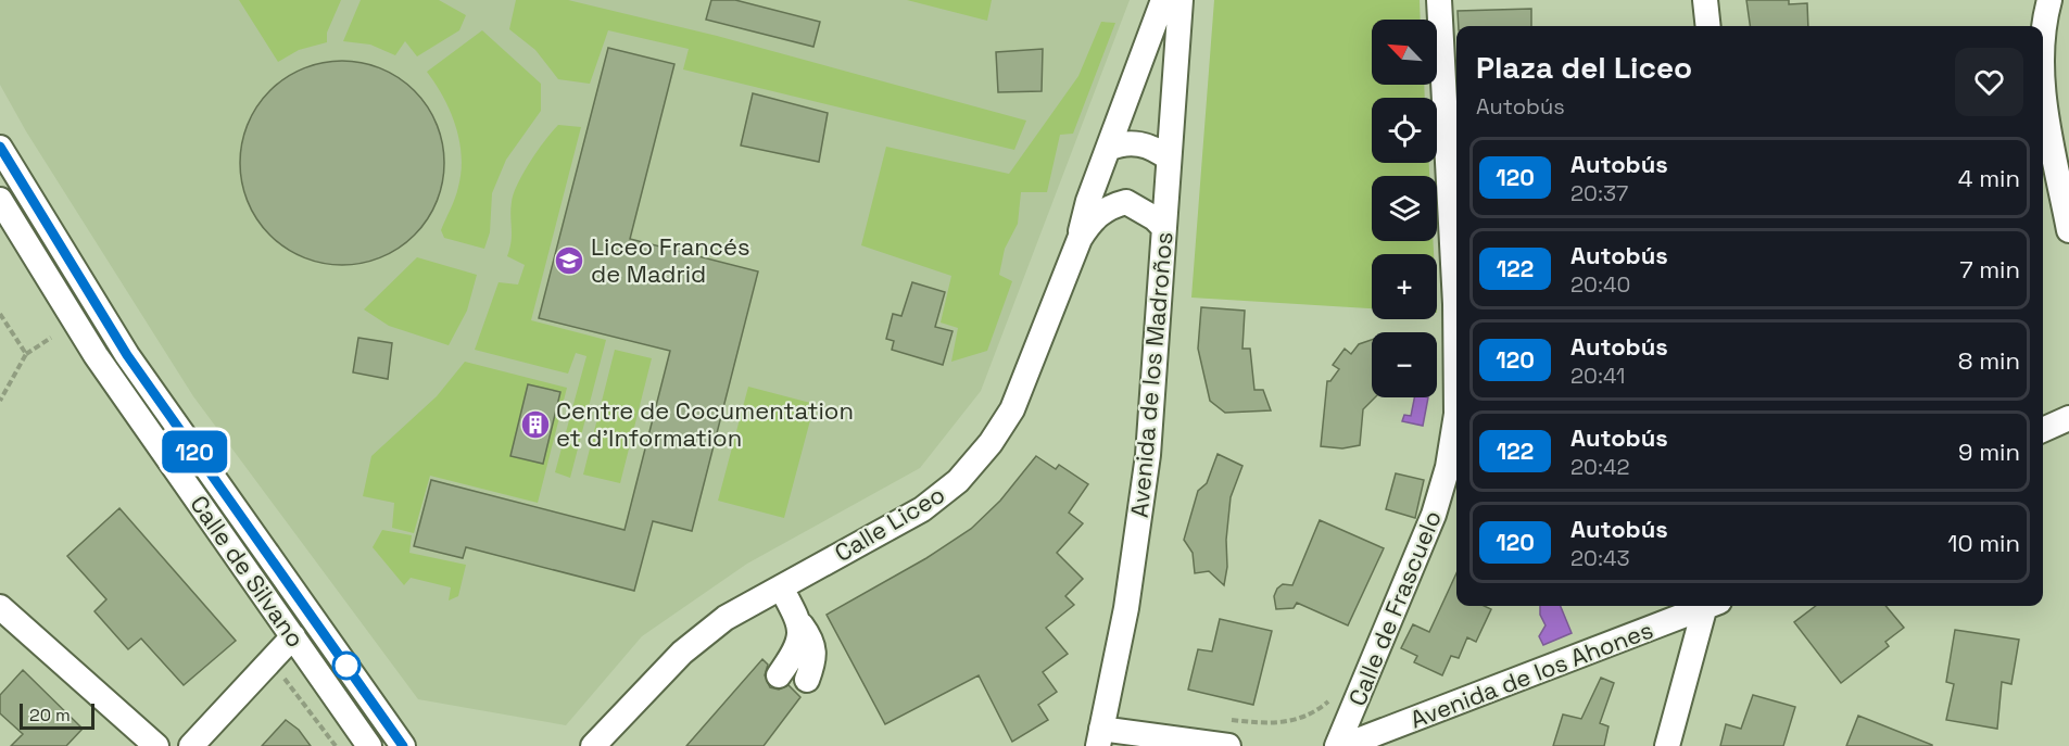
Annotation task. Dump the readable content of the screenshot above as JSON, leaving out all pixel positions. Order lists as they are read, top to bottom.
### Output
{
  "streets": {
    "street": [
      "Avenida de los Madroños",
      "Calle Liceo",
      "Calle de Silvano",
      "Calle de Frascuelo",
      "Avenida de los Ahones"
    ]
  },
  "crossings": [
    ["Avenida de los Madroños", "Calle Liceo"]
  ],
  "places": {
    "school or university": ["Liceo Francés de Madrid"],
    "building": ["Centre de Cocumentation et d'Information"]
  },
  "lines": ["bus line 120"],
  "scale_bar": "20 m",
  "north": "top left",
  "page": {
    "on_map": "120",
    "map_buttons": ["+", "−"],
    "heading": ["Plaza del Liceo", "Autobús"],
    "list": [
      {
        "mark": "120",
        "name": "Autobús",
        "note": "20:37",
        "value": "4 min"
      },
      {
        "mark": "122",
        "name": "Autobús",
        "note": "20:40",
        "value": "7 min"
      },
      {
        "mark": "120",
        "name": "Autobús",
        "note": "20:41",
        "value": "8 min"
      },
      {
        "mark": "122",
        "name": "Autobús",
        "note": "20:42",
        "value": "9 min"
      },
      {
        "mark": "120",
        "name": "Autobús",
        "note": "20:43",
        "value": "10 min"
      }
    ],
    "scale": "20 m"
  }
}
